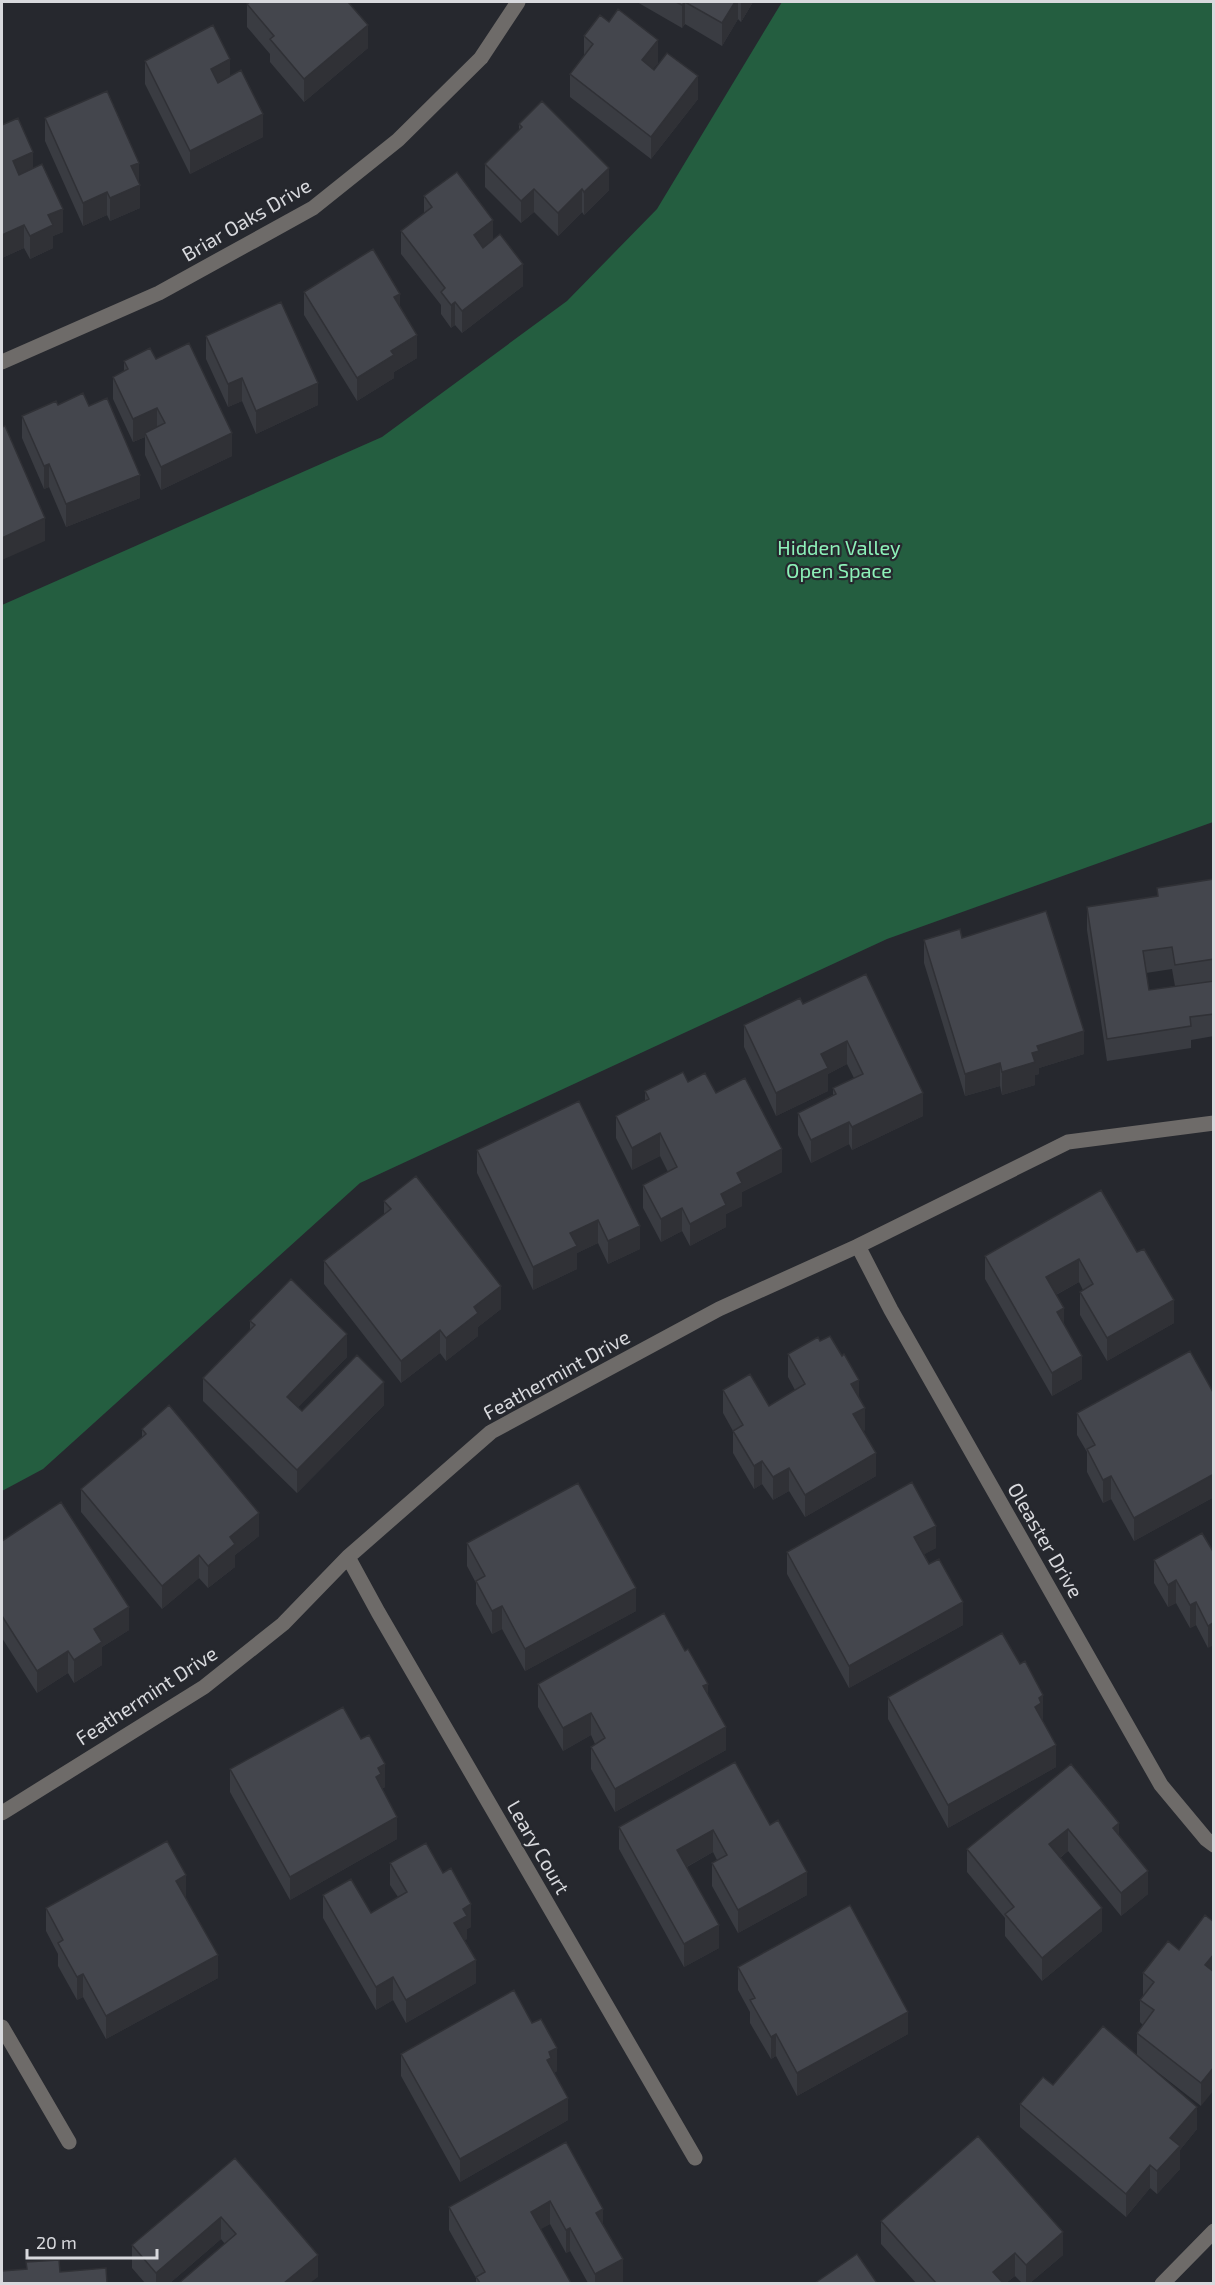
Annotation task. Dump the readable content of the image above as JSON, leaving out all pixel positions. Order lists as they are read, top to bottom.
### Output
{
  "streets": {
    "street": [
      "Briar Oaks Drive",
      "Feathermint Drive",
      "Oleaster Drive",
      "Leary Court"
    ]
  },
  "crossings": [
    ["Feathermint Drive", "Oleaster Drive"],
    ["Feathermint Drive", "Leary Court"]
  ],
  "parks": ["Hidden Valley Open Space"],
  "scale_bar": "20 m"
}
